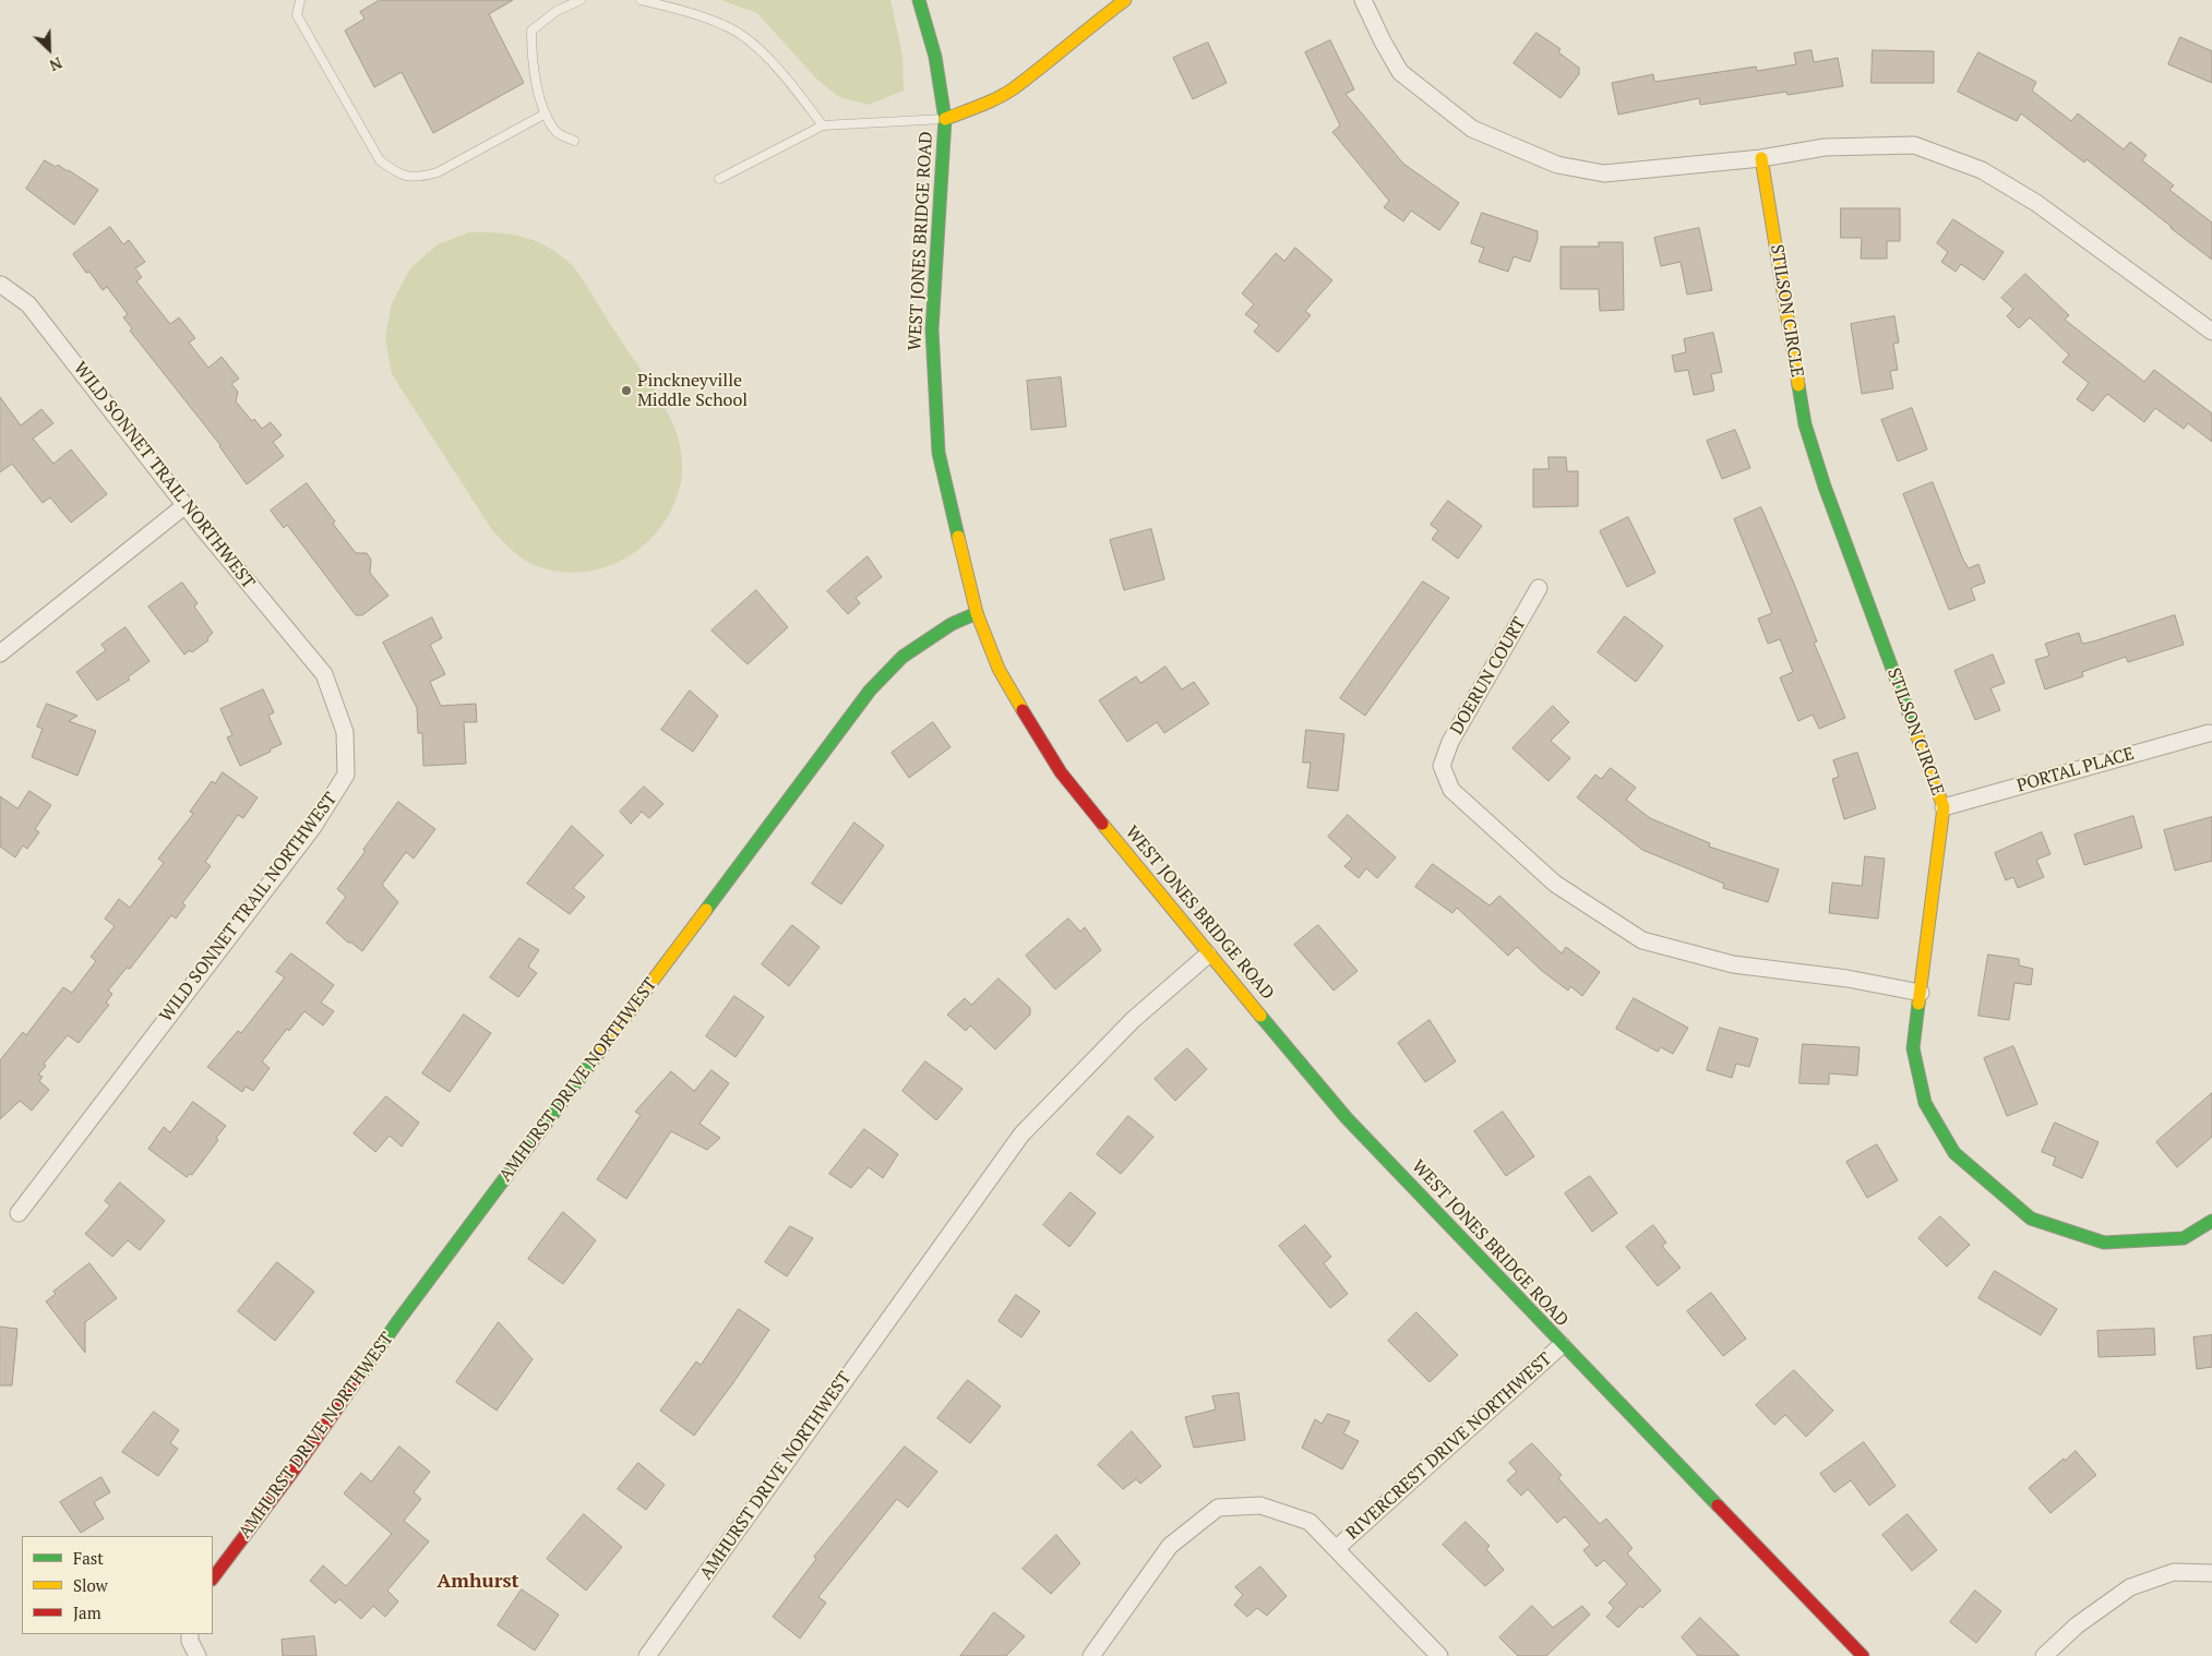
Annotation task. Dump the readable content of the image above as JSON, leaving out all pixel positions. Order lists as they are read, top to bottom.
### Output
{
  "streets": {
    "street": [
      "WEST JONES BRIDGE ROAD",
      "STILSON CIRCLE",
      "WILD SONNET TRAIL NORTHWEST",
      "DOERUN COURT",
      "PORTAL PLACE",
      "AMHURST DRIVE NORTHWEST",
      "RIVERCREST DRIVE NORTHWEST"
    ]
  },
  "crossings": [
    ["WEST JONES BRIDGE ROAD", "AMHURST DRIVE NORTHWEST"],
    ["WEST JONES BRIDGE ROAD", "RIVERCREST DRIVE NORTHWEST"],
    ["STILSON CIRCLE", "DOERUN COURT"],
    ["STILSON CIRCLE", "PORTAL PLACE"]
  ],
  "districts": ["Amhurst"],
  "places": ["Pinckneyville Middle School"],
  "legend": ["Fast", "Slow", "Jam"],
  "north": "bottom right"
}
